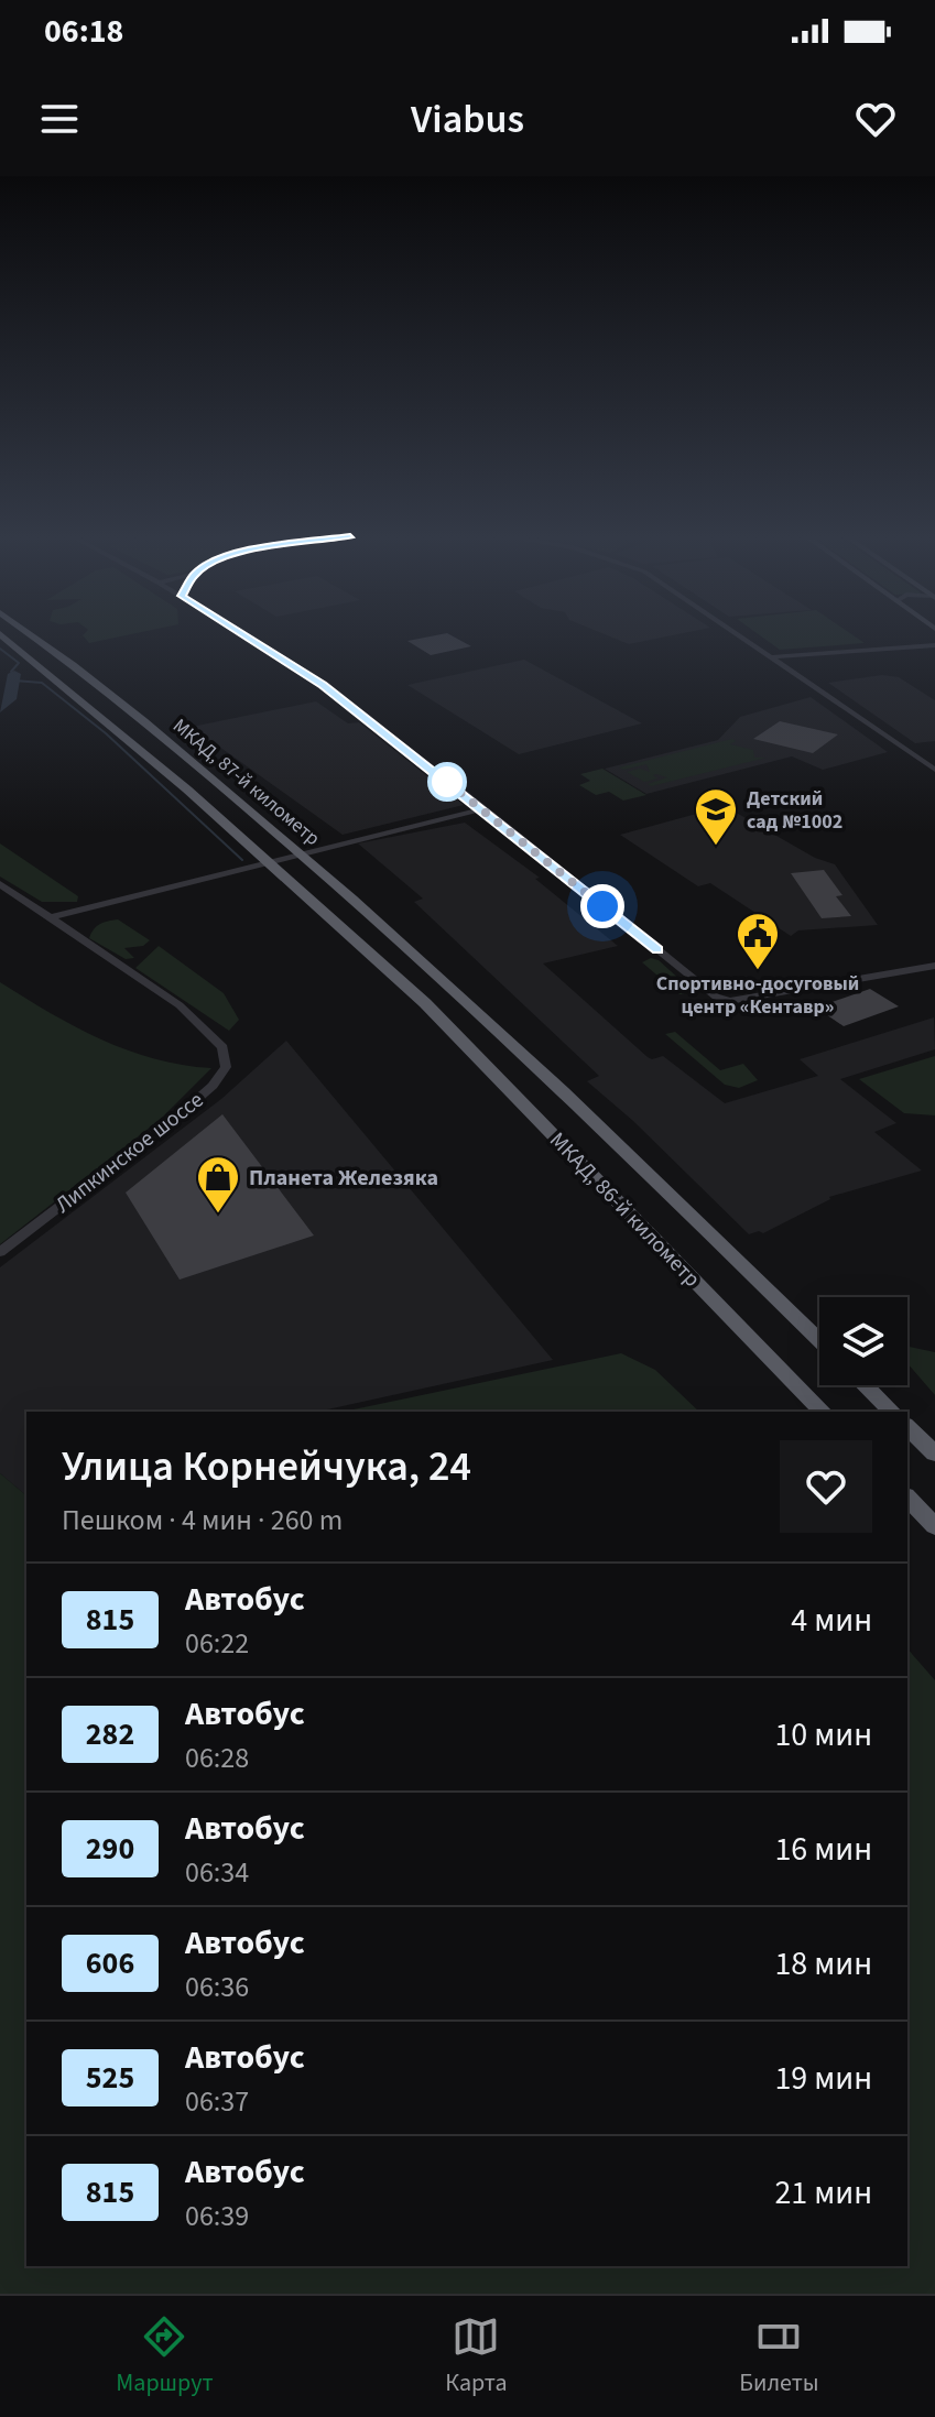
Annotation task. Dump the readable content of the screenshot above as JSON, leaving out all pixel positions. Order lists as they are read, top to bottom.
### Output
{
  "streets": {
    "highway": ["МКАД, 87-й километр", "МКАД, 86-й километр"],
    "street": ["Липкинское шоссе"]
  },
  "crossings": [
    ["МКАД, 87-й километр", "МКАД, 86-й километр"]
  ],
  "places": {
    "school or university": ["Детский сад №1002"],
    "public building": ["Спортивно-досуговый центр «Кентавр»"],
    "shop": ["Планета Железяка"]
  },
  "lines": ["bus line 815"],
  "page": {
    "status": "06:18",
    "header": "Viabus",
    "heading": ["Улица Корнейчука, 24", "Пешком · 4 мин · 260 m"],
    "list": [
      {
        "mark": "815",
        "name": "Автобус",
        "note": "06:22",
        "value": "4 мин"
      },
      {
        "mark": "282",
        "name": "Автобус",
        "note": "06:28",
        "value": "10 мин"
      },
      {
        "mark": "290",
        "name": "Автобус",
        "note": "06:34",
        "value": "16 мин"
      },
      {
        "mark": "606",
        "name": "Автобус",
        "note": "06:36",
        "value": "18 мин"
      },
      {
        "mark": "525",
        "name": "Автобус",
        "note": "06:37",
        "value": "19 мин"
      },
      {
        "mark": "815",
        "name": "Автобус",
        "note": "06:39",
        "value": "21 мин"
      }
    ],
    "tabs": ["Маршрут", "Карта", "Билеты"]
  }
}
